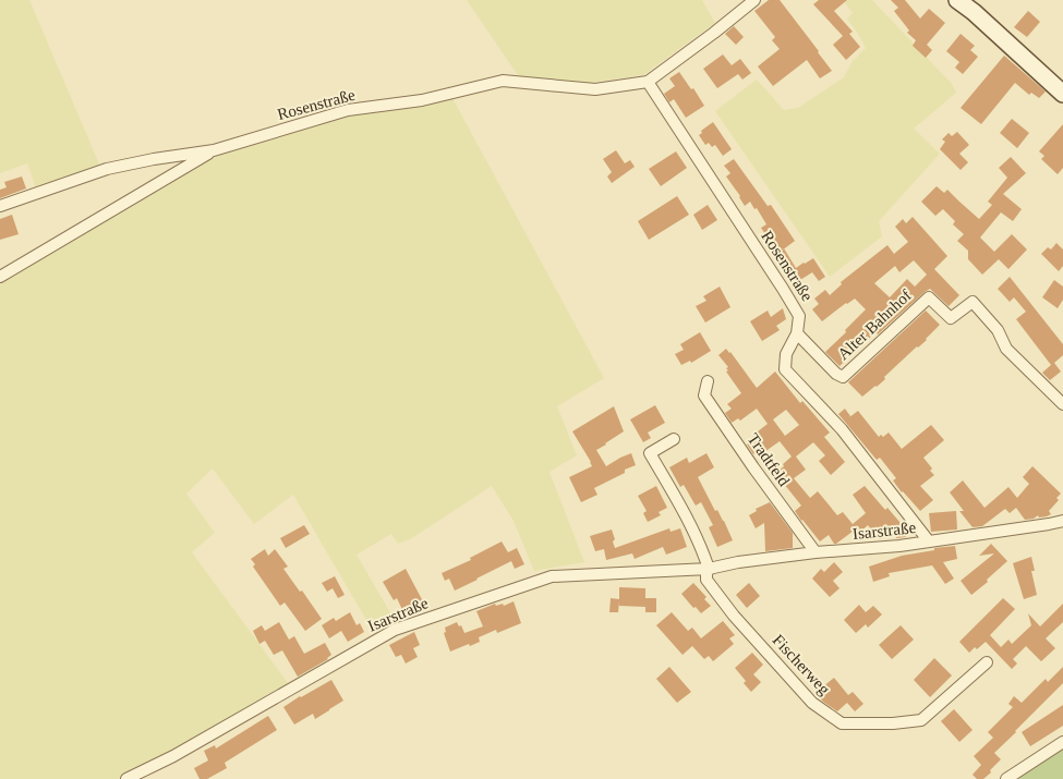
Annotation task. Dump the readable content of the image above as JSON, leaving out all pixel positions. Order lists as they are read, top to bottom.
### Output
{
  "streets": {
    "street": [
      "Rosenstraße",
      "Alter Bahnhof",
      "Tradtfeld",
      "Isarstraße",
      "Fischerweg"
    ]
  },
  "crossings": [
    ["Rosenstraße", "Alter Bahnhof"],
    ["Rosenstraße", "Isarstraße"],
    ["Tradtfeld", "Isarstraße"],
    ["Isarstraße", "Fischerweg"]
  ]
}
